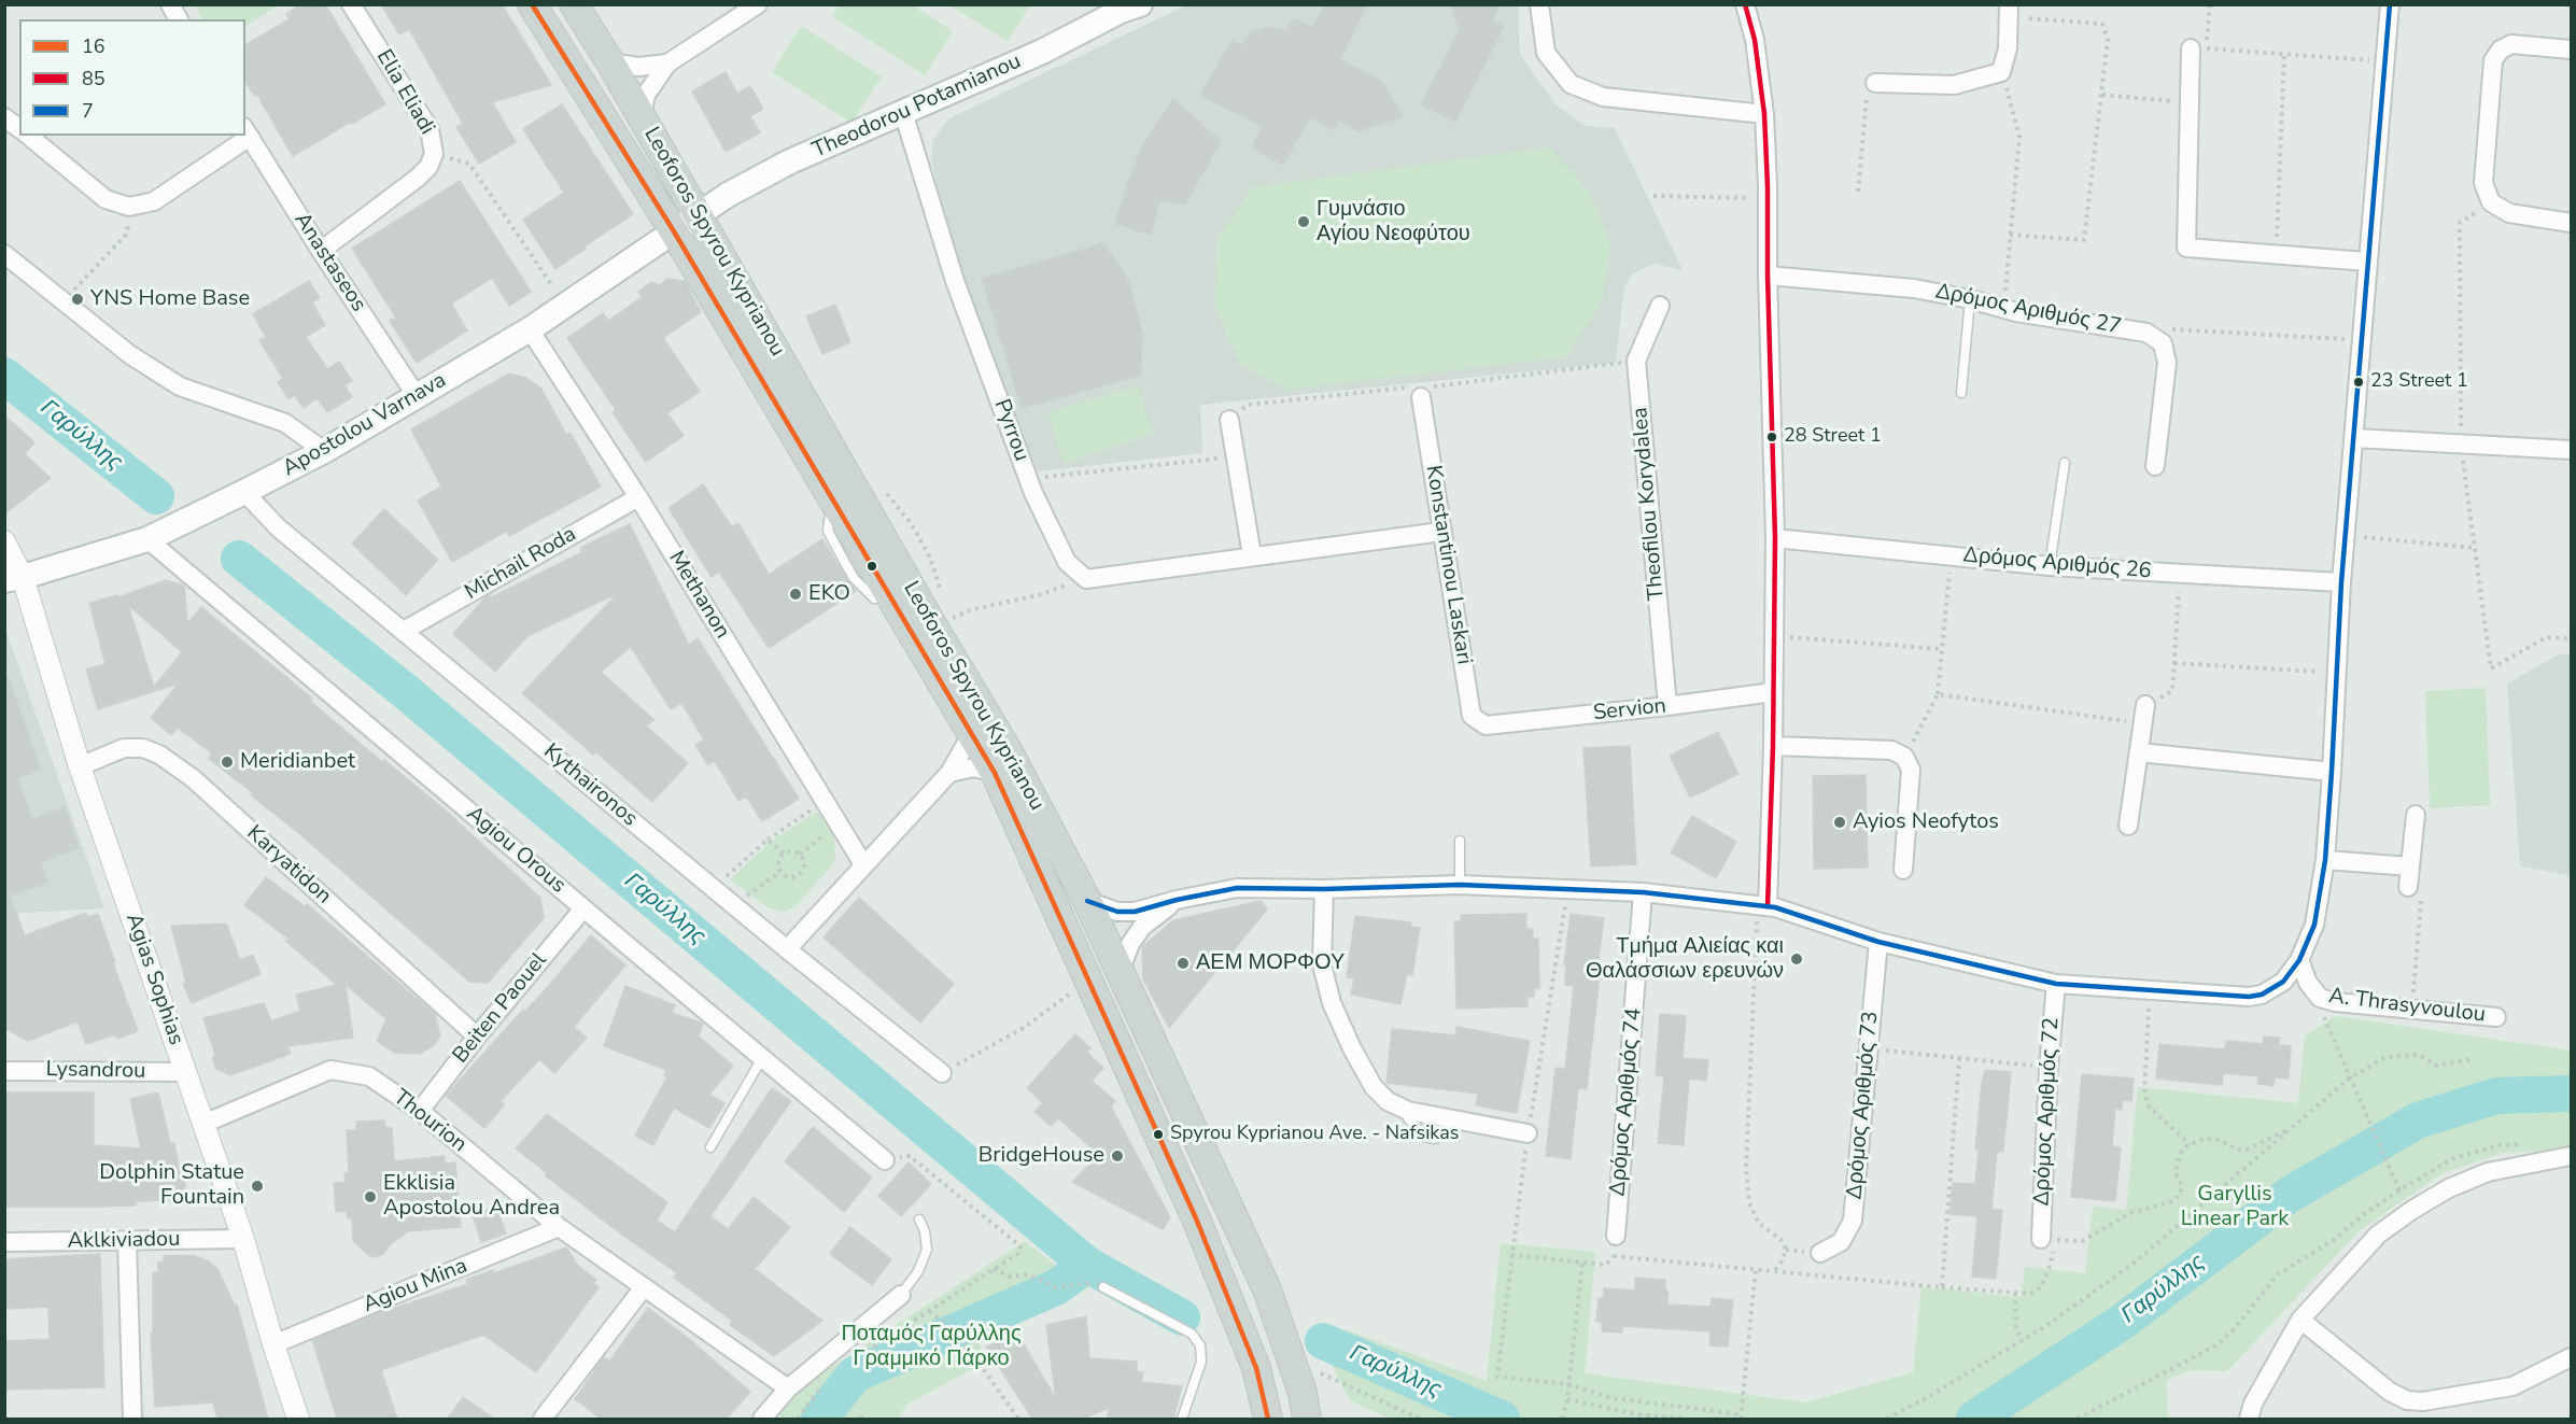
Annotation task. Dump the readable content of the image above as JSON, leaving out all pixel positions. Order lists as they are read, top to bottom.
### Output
{
  "streets": {
    "main road": ["Theodorou Potamianou", "Leoforos Spyrou Kyprianou", "Apostolou Varnava"],
    "street": [
      "Elia Eliadi",
      "Anastaseos",
      "Δρόμος Αριθμός 27",
      "Pyrrou",
      "Theofilou Korydalea",
      "Michail Roda",
      "Δρόμος Αριθμός 26",
      "Konstantinou Laskari",
      "Methanon",
      "Servion",
      "Kythaironos",
      "Agiou Orous",
      "Karyatidon",
      "Agias Sophias",
      "A. Thrasyvoulou",
      "Beiten Paouel",
      "Lysandrou",
      "Δρόμος Αριθμός 74",
      "Δρόμος Αριθμός 73",
      "Δρόμος Αριθμός 72",
      "Thourion",
      "Aklkiviadou",
      "Agiou Mina"
    ]
  },
  "crossings": [
    ["Elia Eliadi", "Anastaseos"],
    ["Theodorou Potamianou", "Leoforos Spyrou Kyprianou"],
    ["Theodorou Potamianou", "Apostolou Varnava"],
    ["Theodorou Potamianou", "Pyrrou"],
    ["Leoforos Spyrou Kyprianou", "Apostolou Varnava"],
    ["Anastaseos", "Apostolou Varnava"],
    ["Apostolou Varnava", "Methanon"],
    ["Apostolou Varnava", "Kythaironos"],
    ["Apostolou Varnava", "Agiou Orous"],
    ["Apostolou Varnava", "Agias Sophias"],
    ["Theofilou Korydalea", "Servion"],
    ["Michail Roda", "Methanon"],
    ["Michail Roda", "Kythaironos"],
    ["Konstantinou Laskari", "Servion"],
    ["Agiou Orous", "Beiten Paouel"],
    ["Karyatidon", "Agias Sophias"],
    ["Karyatidon", "Beiten Paouel"],
    ["Agias Sophias", "Lysandrou"],
    ["Agias Sophias", "Thourion"],
    ["Agias Sophias", "Aklkiviadou"],
    ["Agias Sophias", "Agiou Mina"],
    ["Beiten Paouel", "Thourion"],
    ["Thourion", "Agiou Mina"]
  ],
  "water": ["Γαρύλλης"],
  "parks": ["Garyllis Linear Park", "Ποταμός Γαρύλλης Γραμμικό Πάρκο"],
  "places": [
    "Γυμνάσιο Αγίου Νεοφύτου",
    "YNS Home Base",
    "23 Street 1",
    "28 Street 1",
    "EKO",
    "Meridianbet",
    "Ayios Neofytos",
    "Τμήμα Αλιείας και Θαλάσσιων ερευνών",
    "ΑΕΜ ΜΟΡΦΟΥ",
    "Spyrou Kyprianou Ave. - Nafsikas",
    "BridgeHouse",
    "Dolphin Statue Fountain",
    "Ekklisia Apostolou Andrea"
  ],
  "lines": ["transit line 16", "transit line 85", "transit line 7"],
  "legend": ["16", "85", "7"]
}
